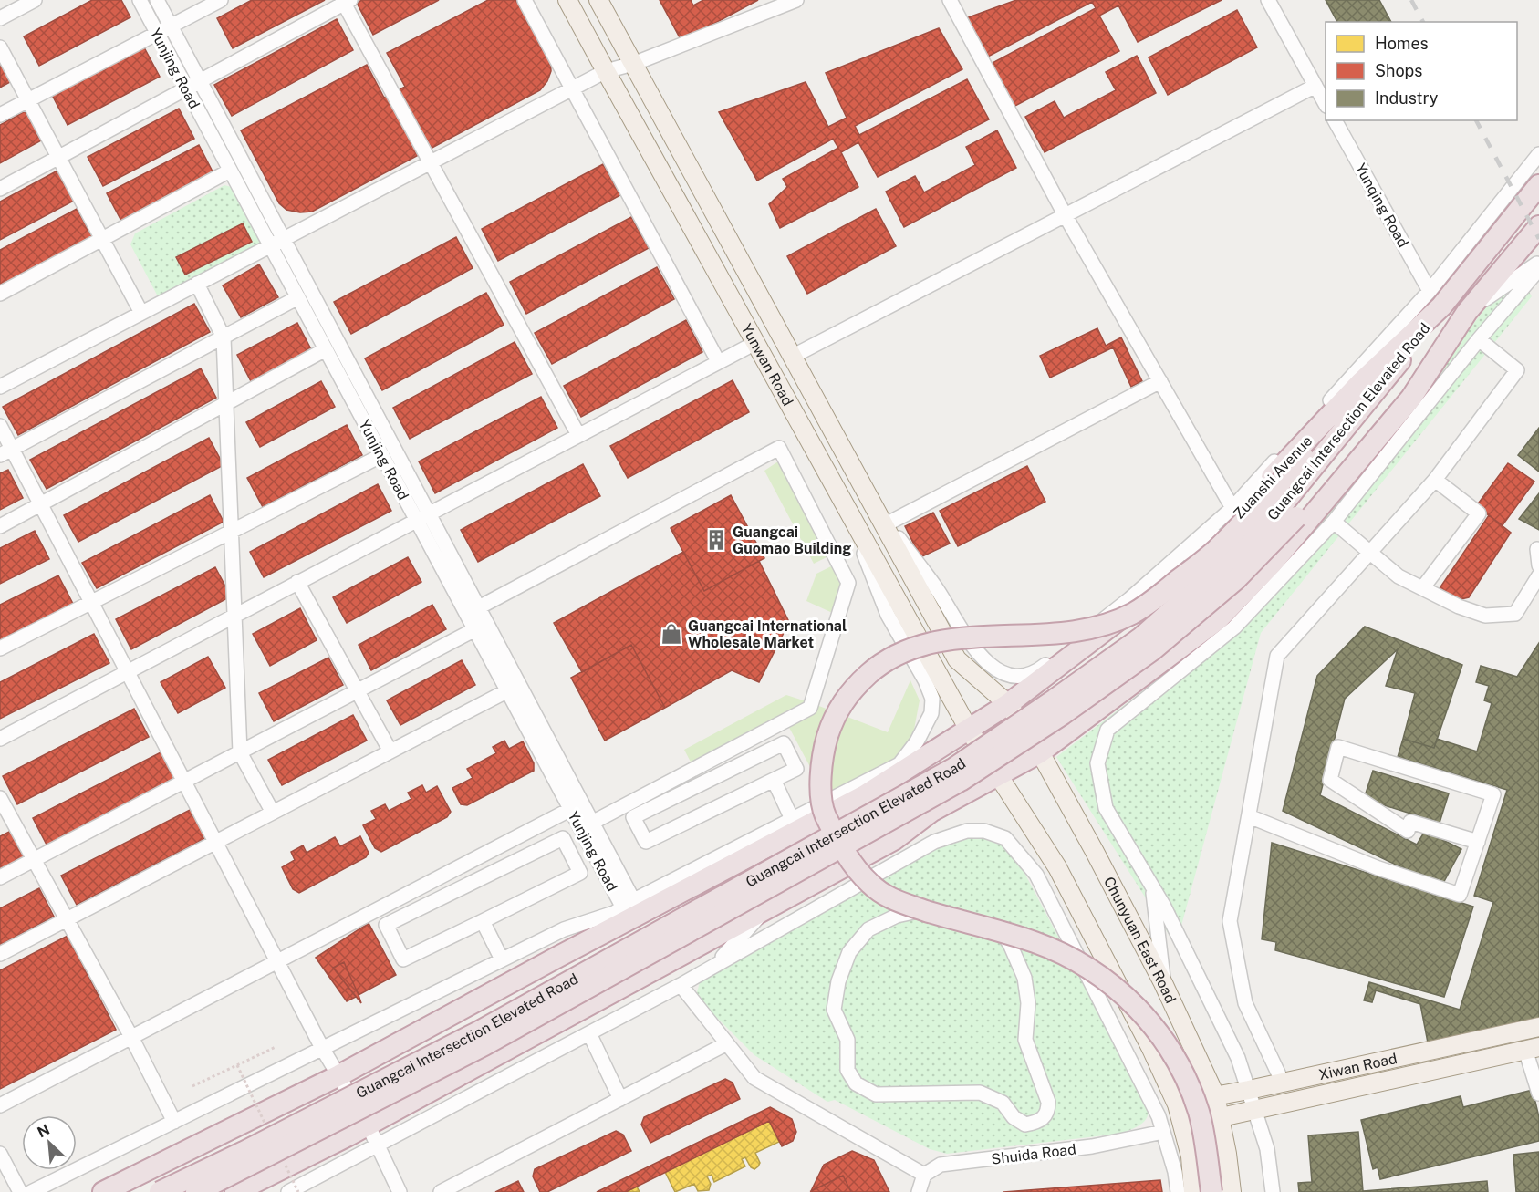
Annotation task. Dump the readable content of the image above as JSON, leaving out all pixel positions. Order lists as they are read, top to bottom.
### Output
{
  "streets": {
    "highway": ["Guangcai Intersection Elevated Road", "Zuanshi Avenue"],
    "main road": ["Yunwan Road", "Chunyuan East Road", "Xiwan Road"],
    "street": ["Yunjing Road", "Yunqing Road", "Shuida Road"]
  },
  "crossings": [
    ["Yunjing Road", "Zuanshi Avenue"],
    ["Yunqing Road", "Guangcai Intersection Elevated Road"],
    ["Yunqing Road", "Zuanshi Avenue"],
    ["Yunwan Road", "Zuanshi Avenue"],
    ["Yunwan Road", "Chunyuan East Road"],
    ["Guangcai Intersection Elevated Road", "Zuanshi Avenue"],
    ["Zuanshi Avenue", "Chunyuan East Road"],
    ["Chunyuan East Road", "Xiwan Road"]
  ],
  "places": {
    "building": ["Guangcai Guomao Building"],
    "shop": ["Guangcai International Wholesale Market"]
  },
  "legend": ["Homes", "Shops", "Industry"],
  "north": "top left"
}
